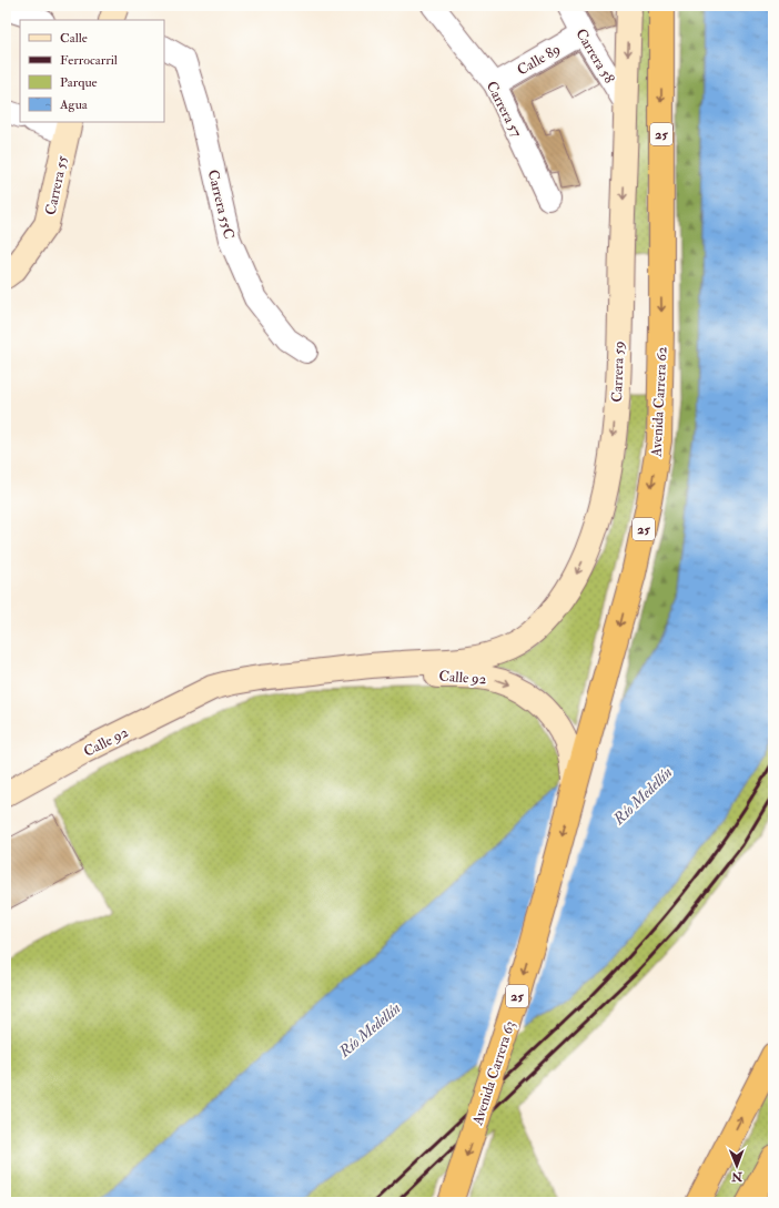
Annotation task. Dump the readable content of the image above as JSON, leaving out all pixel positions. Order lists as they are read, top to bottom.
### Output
{
  "streets": {
    "highway": ["25", "Avenida Carrera 62", "Avenida Carrera 63"],
    "main road": ["Carrera 55", "Carrera 59", "Calle 92"],
    "street": [
      "Carrera 58",
      "Calle 89",
      "Carrera 57",
      "Carrera 55C"
    ]
  },
  "crossings": [
    ["Carrera 58", "Calle 89"],
    ["Carrera 58", "Carrera 59"],
    ["Calle 89", "Carrera 57"],
    ["Carrera 59", "Calle 92"],
    ["Avenida Carrera 62", "Calle 92"],
    ["Avenida Carrera 62", "Avenida Carrera 63"],
    ["Calle 92", "Avenida Carrera 63"]
  ],
  "one_way": ["Carrera 59", "Avenida Carrera 62", "Avenida Carrera 63"],
  "water": ["Río Medellín"],
  "legend": [
    "Calle",
    "Ferrocarril",
    "Parque",
    "Agua"
  ],
  "north": "bottom"
}
